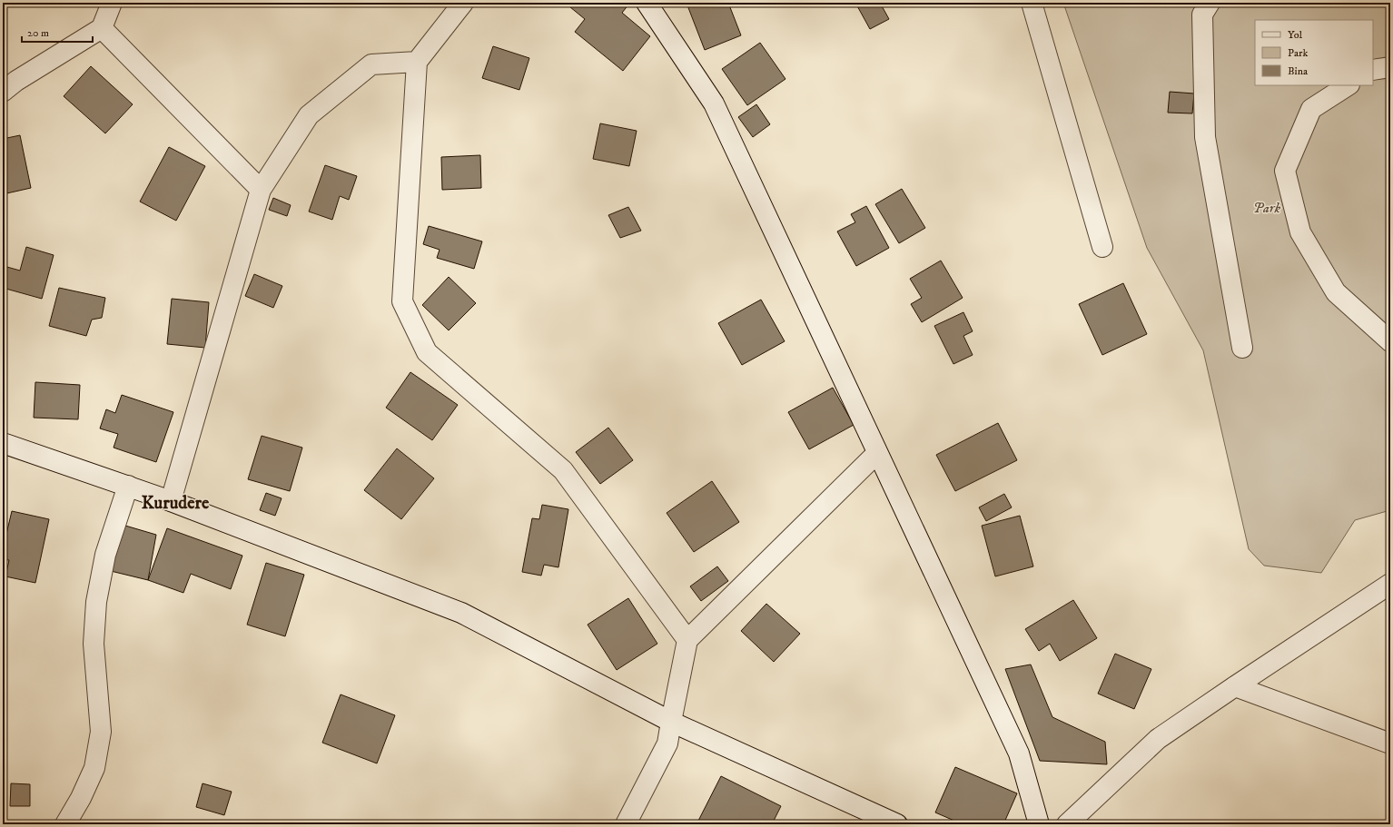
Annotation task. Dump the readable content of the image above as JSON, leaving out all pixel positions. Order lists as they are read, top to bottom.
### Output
{
  "districts": ["Kurudere"],
  "parks": ["Park"],
  "legend": ["Yol", "Park", "Bina"],
  "scale_bar": "20 m"
}
